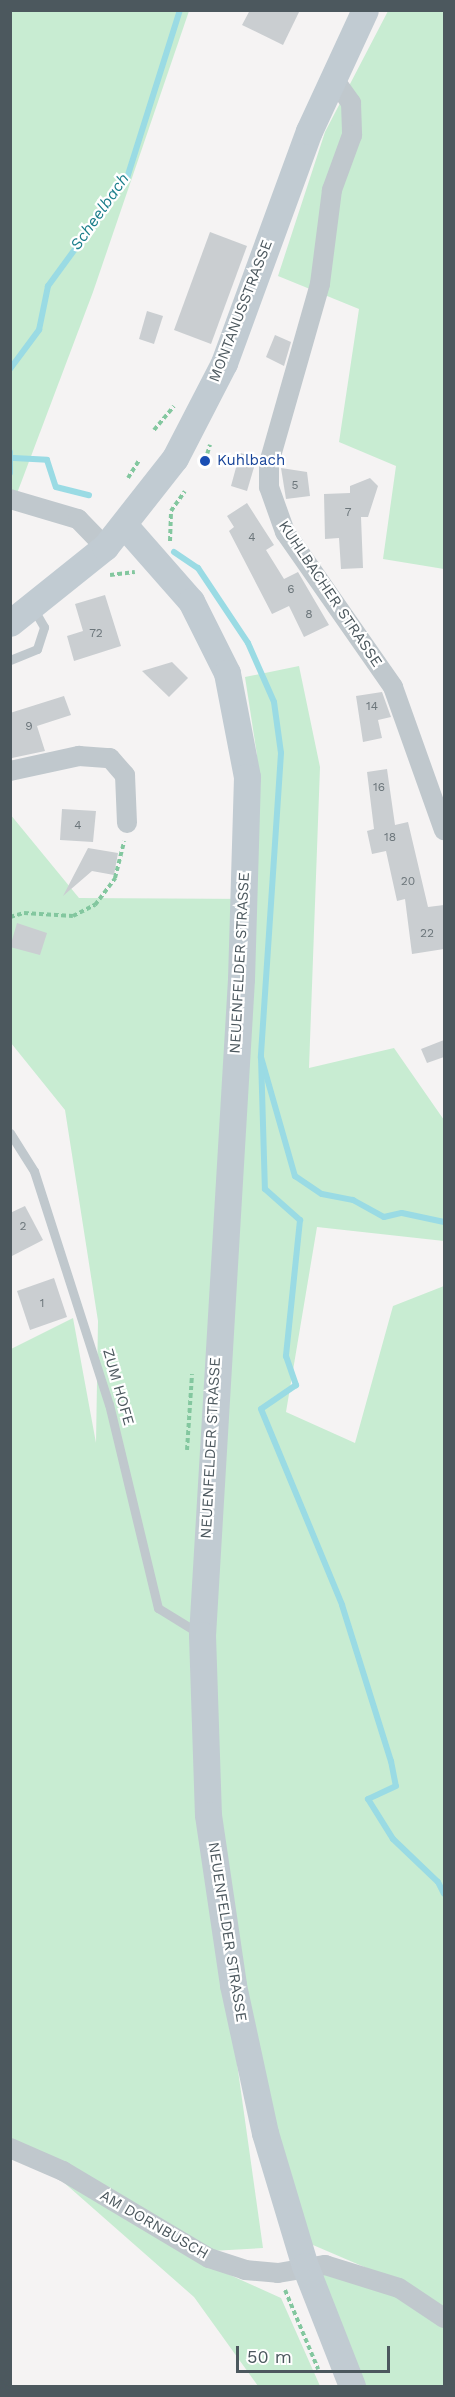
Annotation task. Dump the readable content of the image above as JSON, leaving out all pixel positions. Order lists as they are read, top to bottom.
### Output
{
  "streets": {
    "main road": ["MONTANUSSTRASSE", "NEUENFELDER STRASSE"],
    "street": ["KUHLBACHER STRASSE", "AM DORNBUSCH"],
    "lane": ["ZUM HOFE"]
  },
  "crossings": [
    ["MONTANUSSTRASSE", "KUHLBACHER STRASSE"],
    ["MONTANUSSTRASSE", "NEUENFELDER STRASSE"],
    ["NEUENFELDER STRASSE", "ZUM HOFE"],
    ["NEUENFELDER STRASSE", "AM DORNBUSCH"]
  ],
  "water": ["Scheelbach"],
  "places": ["Kuhlbach"],
  "house_numbers": [
    "5",
    "7",
    "4",
    "6",
    "8",
    "72",
    "14",
    "9",
    "16",
    "4",
    "18",
    "20",
    "22",
    "2",
    "1"
  ],
  "scale_bar": "50 m"
}
